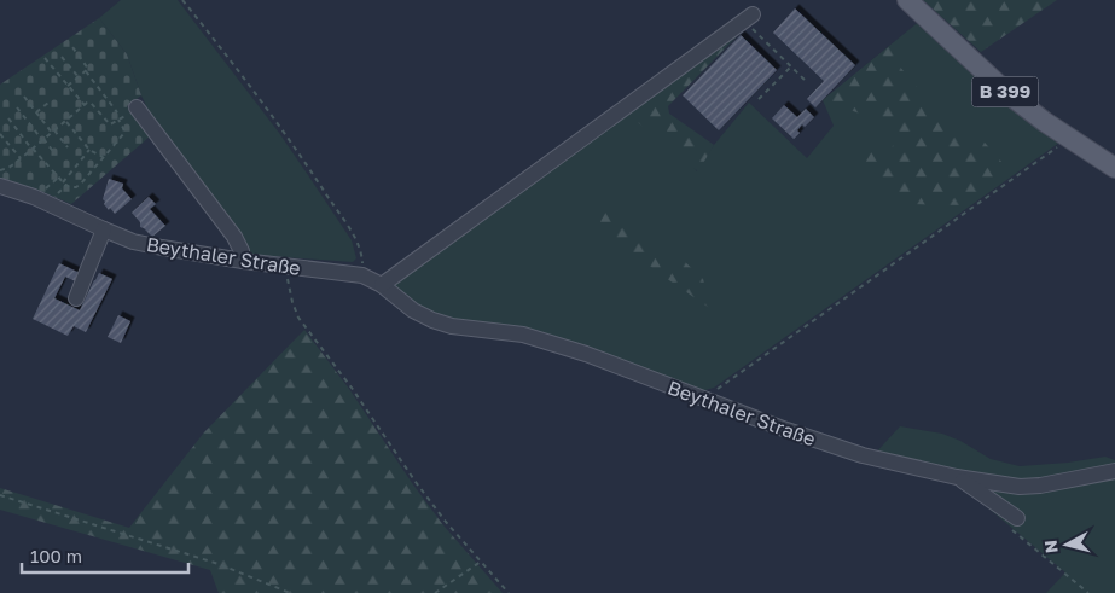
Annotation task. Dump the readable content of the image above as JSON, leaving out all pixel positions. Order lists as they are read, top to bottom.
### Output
{
  "streets": {
    "main road": ["B 399"],
    "street": ["Beythaler Straße"]
  },
  "scale_bar": "100 m",
  "north": "left"
}
